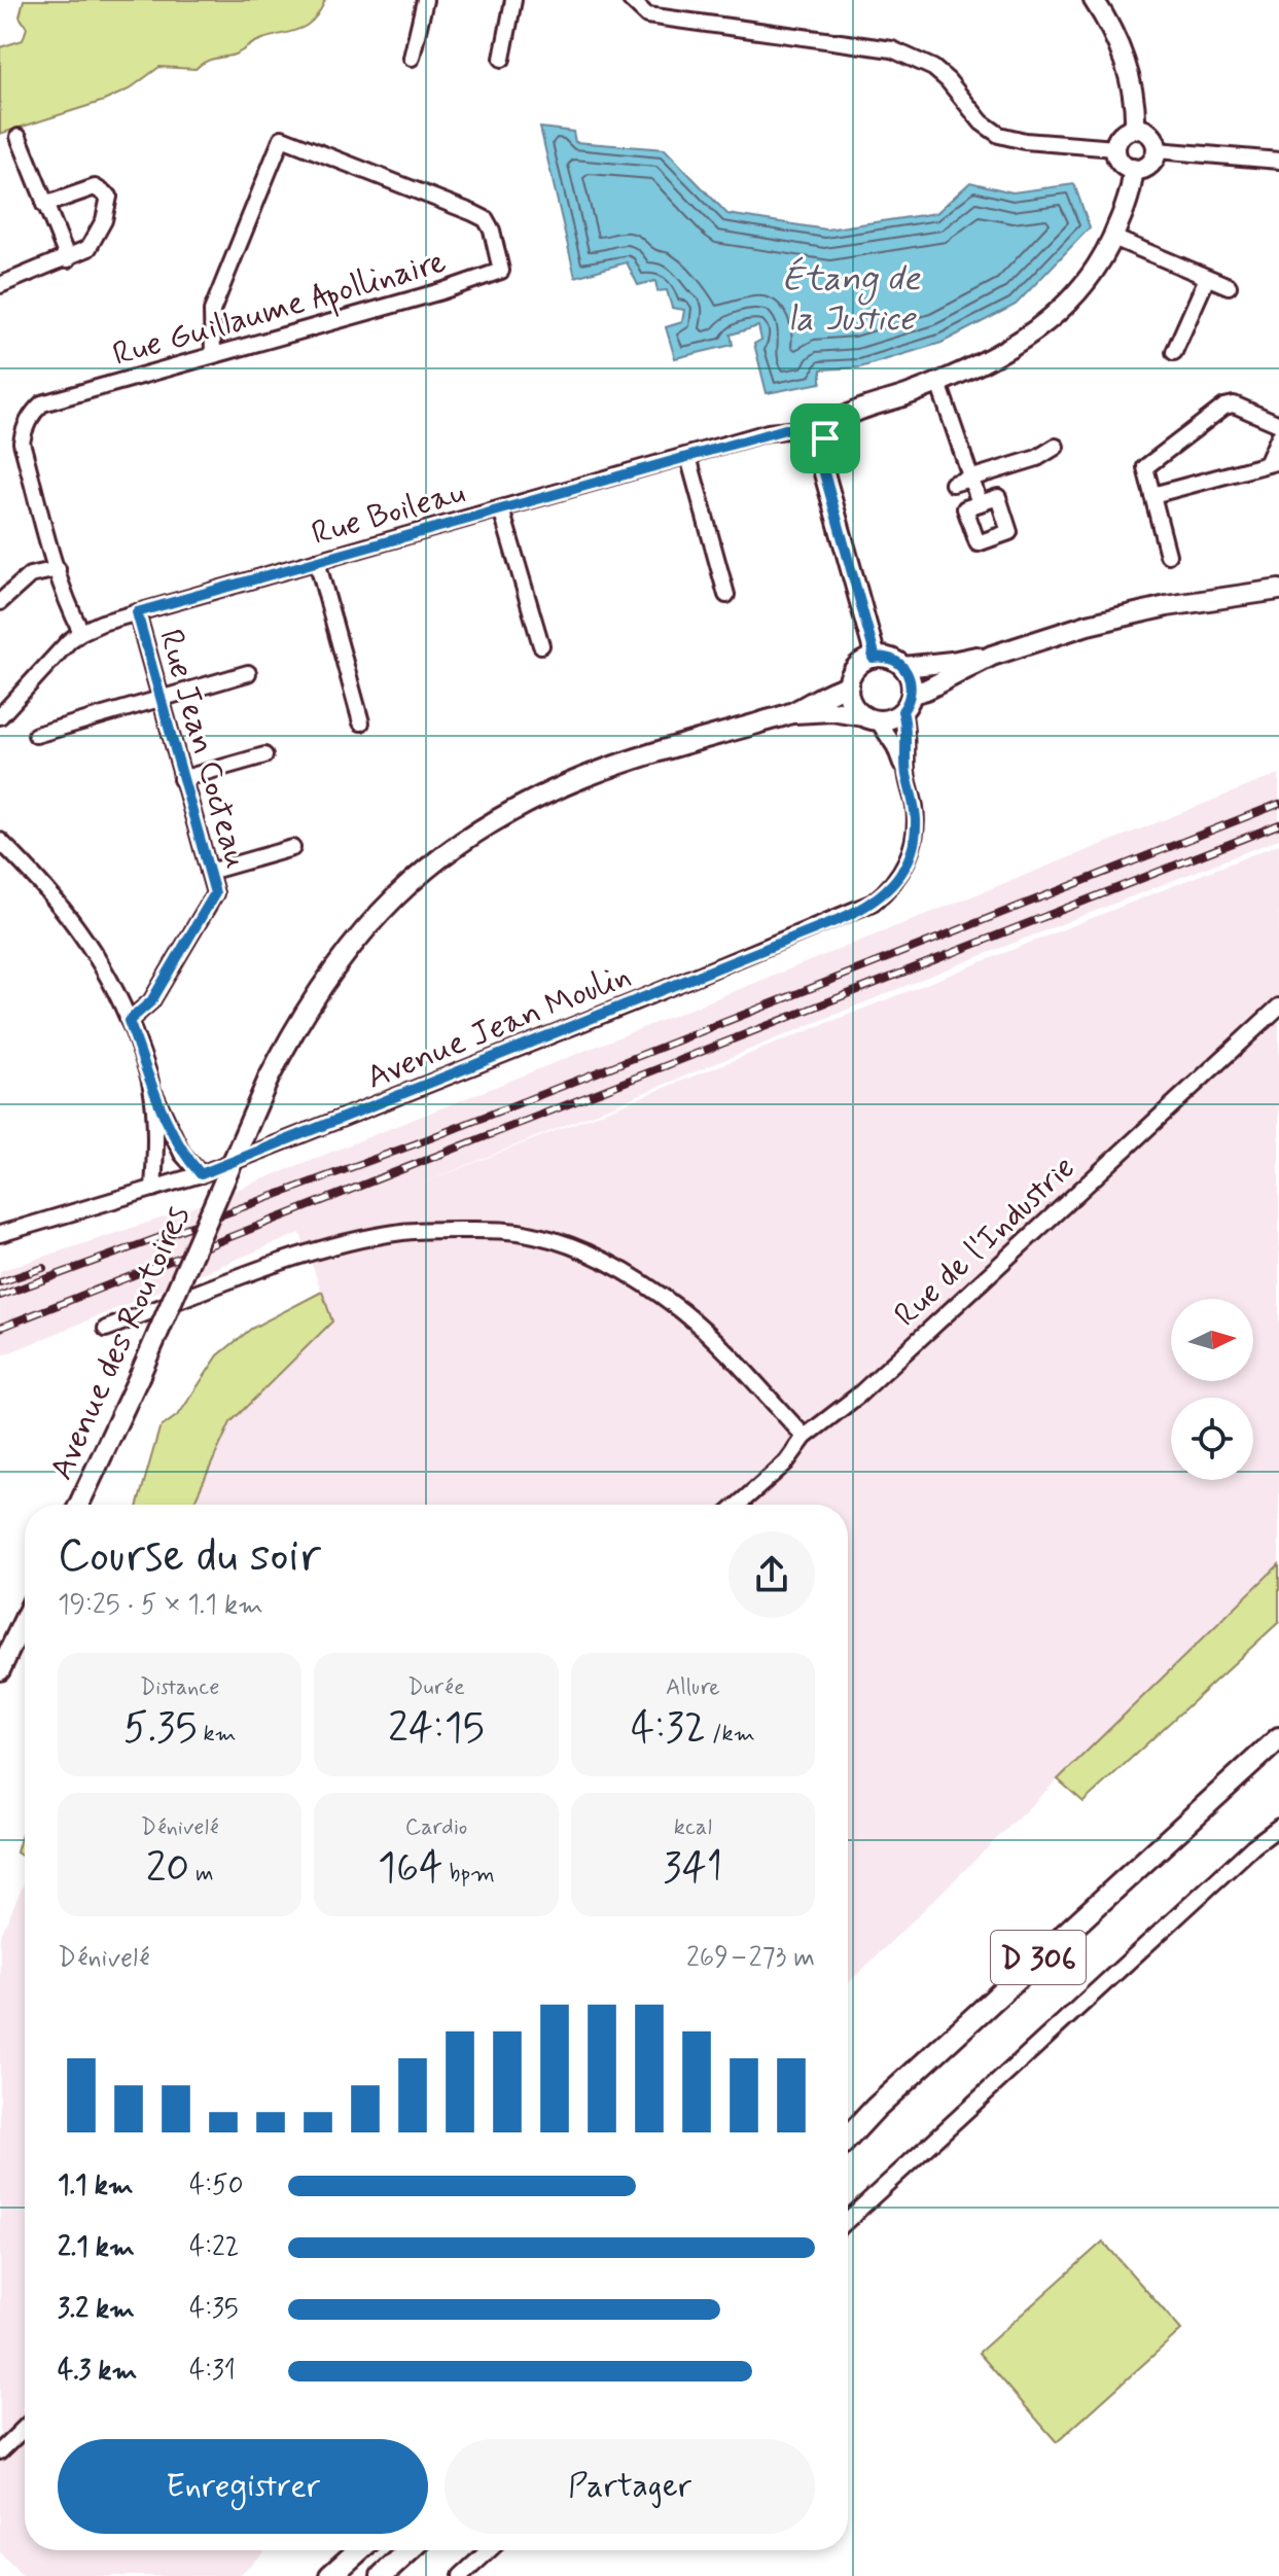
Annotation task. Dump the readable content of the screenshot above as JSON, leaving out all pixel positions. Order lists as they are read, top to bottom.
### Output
{
  "streets": {
    "main road": ["D 306"],
    "street": [
      "Rue Guillaume Apollinaire",
      "Rue Boileau",
      "Rue Jean Cocteau",
      "Avenue Jean Moulin",
      "Rue de l'Industrie",
      "Avenue des Routoires"
    ]
  },
  "crossings": [
    ["Rue Guillaume Apollinaire", "Rue Boileau"],
    ["Rue Boileau", "Rue Jean Cocteau"]
  ],
  "water": ["Étang de la Justice"],
  "north": "right",
  "page": {
    "heading": ["Course du soir", "19:25 · 5 × 1.1 km"],
    "stats": [
      ["Distance", "5.35 km"],
      ["Durée", "24:15"],
      ["Allure", "4:32 /km"],
      ["Dénivelé", "20 m"],
      ["Cardio", "164 bpm"],
      ["kcal", "341"]
    ],
    "chart": ["Dénivelé", "269–273 m"],
    "list": [
      {
        "name": "1.1 km",
        "note": "4:50"
      },
      {
        "name": "2.1 km",
        "note": "4:22"
      },
      {
        "name": "3.2 km",
        "note": "4:35"
      },
      {
        "name": "4.3 km",
        "note": "4:31"
      }
    ],
    "buttons": ["Enregistrer", "Partager"]
  }
}
